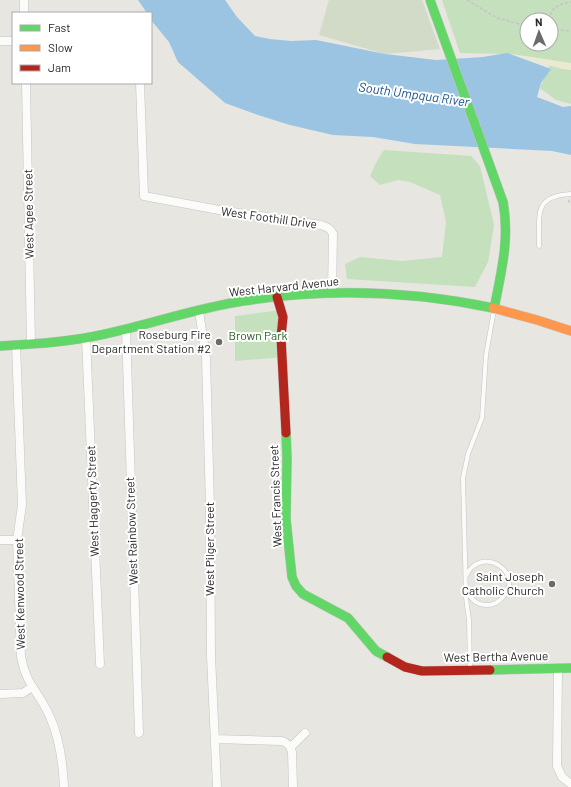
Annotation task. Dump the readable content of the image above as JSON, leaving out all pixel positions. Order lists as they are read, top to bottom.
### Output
{
  "streets": {
    "main road": ["West Harvard Avenue", "West Francis Street", "West Bertha Avenue"],
    "street": [
      "West Agee Street",
      "West Foothill Drive",
      "West Haggerty Street",
      "West Rainbow Street",
      "West Pilger Street",
      "West Kenwood Street"
    ]
  },
  "crossings": [
    ["West Agee Street", "West Harvard Avenue"],
    ["West Foothill Drive", "West Harvard Avenue"],
    ["West Harvard Avenue", "West Francis Street"],
    ["West Harvard Avenue", "West Haggerty Street"],
    ["West Harvard Avenue", "West Rainbow Street"],
    ["West Harvard Avenue", "West Pilger Street"],
    ["West Harvard Avenue", "West Kenwood Street"],
    ["West Francis Street", "West Bertha Avenue"]
  ],
  "water": ["South Umpqua River"],
  "parks": ["Brown Park"],
  "places": ["Roseburg Fire Department Station #2", "Saint Joseph Catholic Church"],
  "legend": ["Fast", "Slow", "Jam"],
  "north": "top"
}
